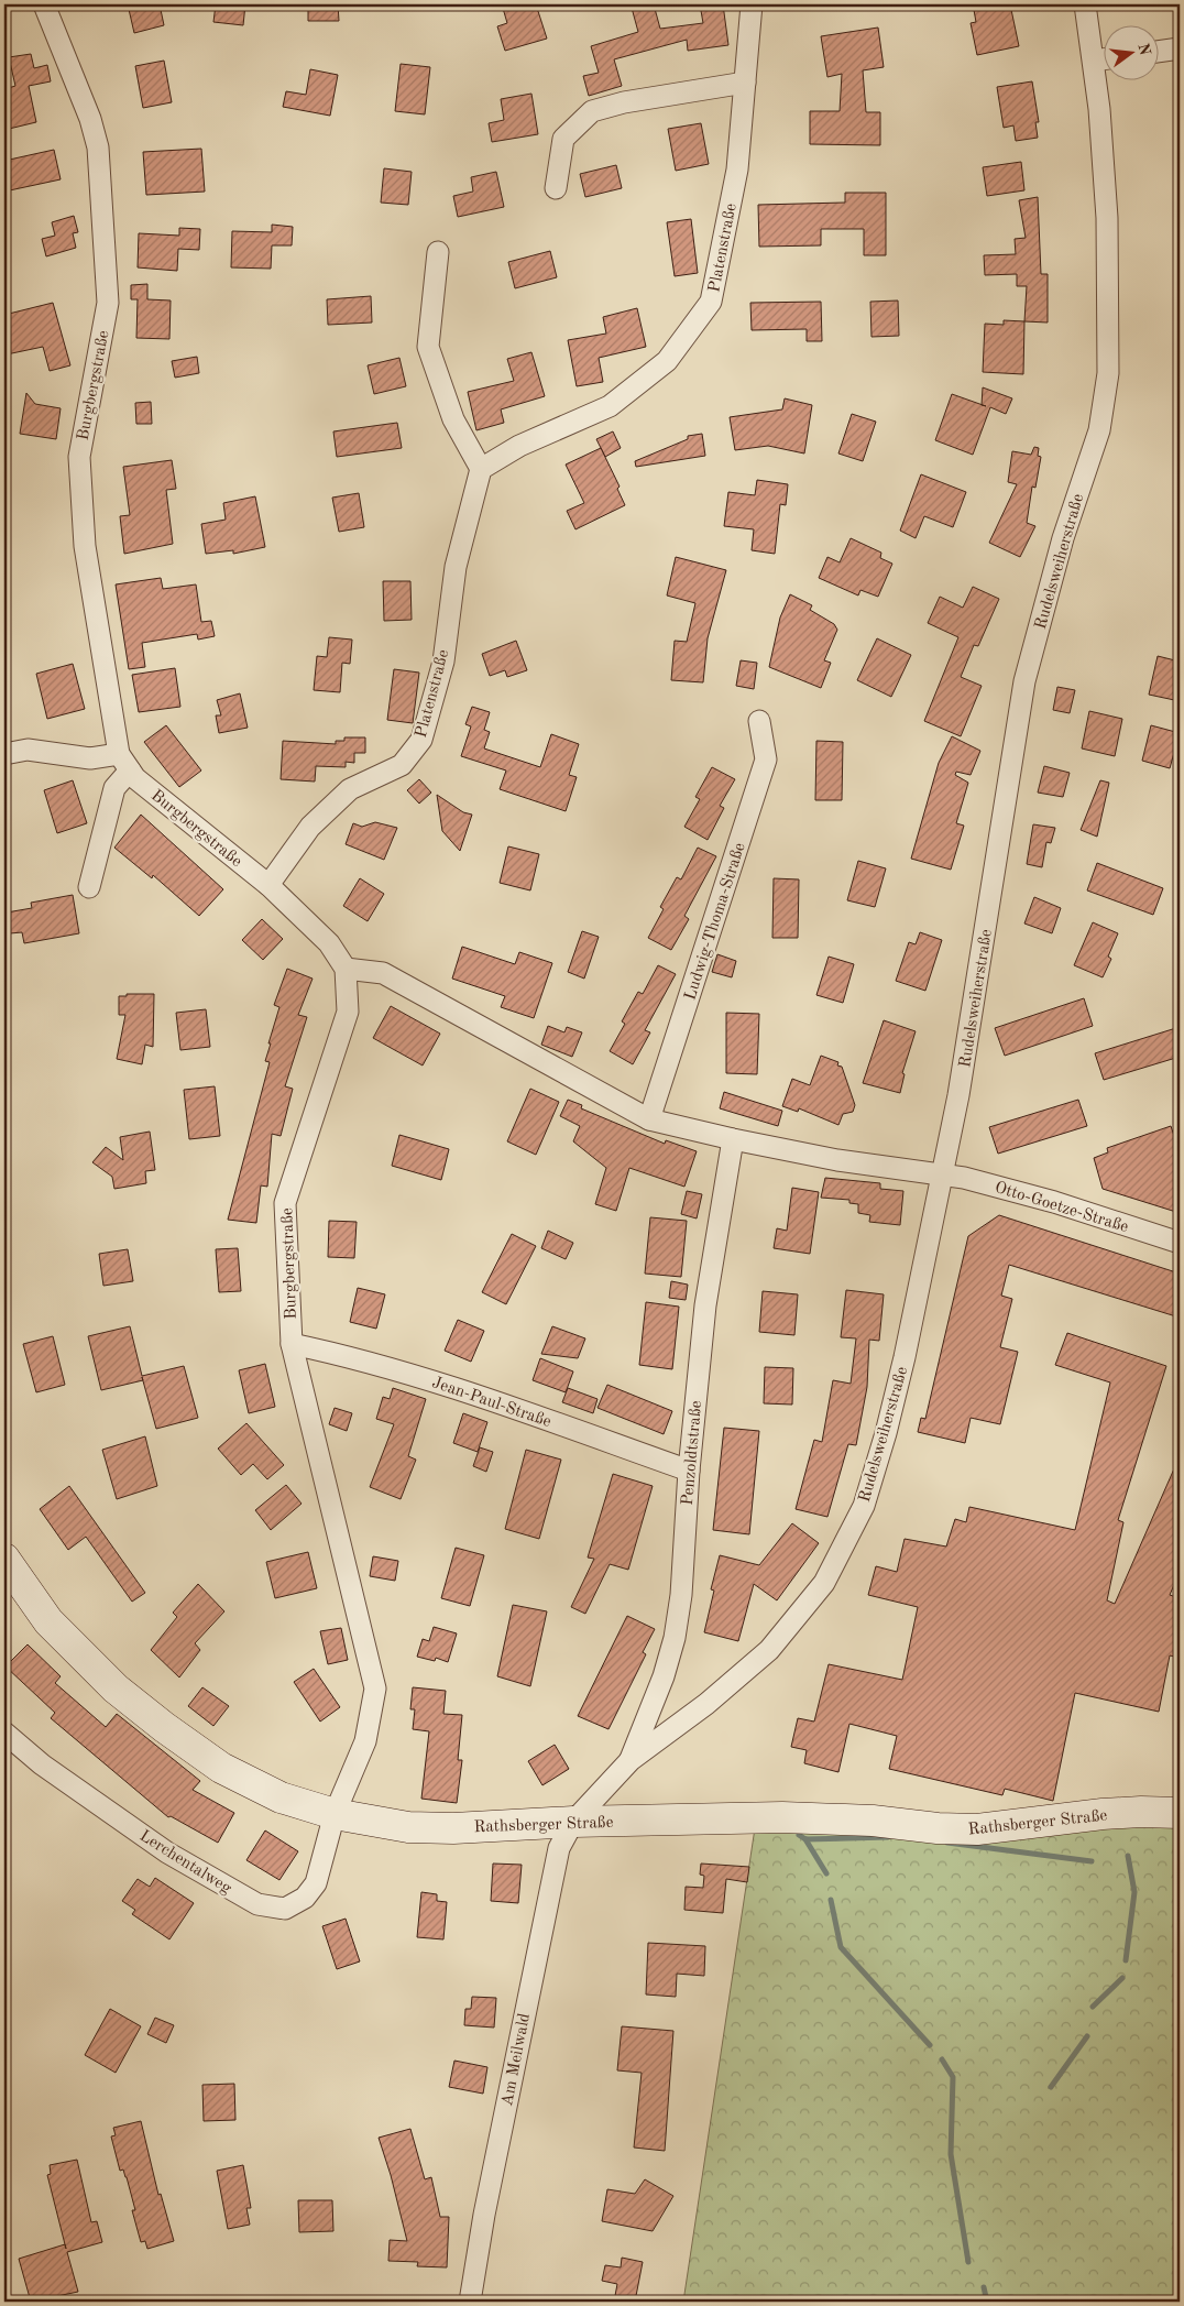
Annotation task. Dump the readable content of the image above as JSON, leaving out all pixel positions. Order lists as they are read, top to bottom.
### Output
{
  "streets": {
    "street": [
      "Platenstraße",
      "Burgbergstraße",
      "Rudelsweiherstraße",
      "Ludwig-Thoma-Straße",
      "Otto-Goetze-Straße",
      "Jean-Paul-Straße",
      "Penzoldtstraße",
      "Rathsberger Straße",
      "Lerchentalweg",
      "Am Meilwald"
    ]
  },
  "crossings": [
    ["Platenstraße", "Burgbergstraße"],
    ["Burgbergstraße", "Jean-Paul-Straße"],
    ["Burgbergstraße", "Rathsberger Straße"],
    ["Burgbergstraße", "Lerchentalweg"],
    ["Rudelsweiherstraße", "Otto-Goetze-Straße"],
    ["Rudelsweiherstraße", "Penzoldtstraße"],
    ["Rudelsweiherstraße", "Rathsberger Straße"],
    ["Rudelsweiherstraße", "Am Meilwald"],
    ["Jean-Paul-Straße", "Penzoldtstraße"],
    ["Rathsberger Straße", "Lerchentalweg"],
    ["Rathsberger Straße", "Am Meilwald"]
  ],
  "north": "right"
}
